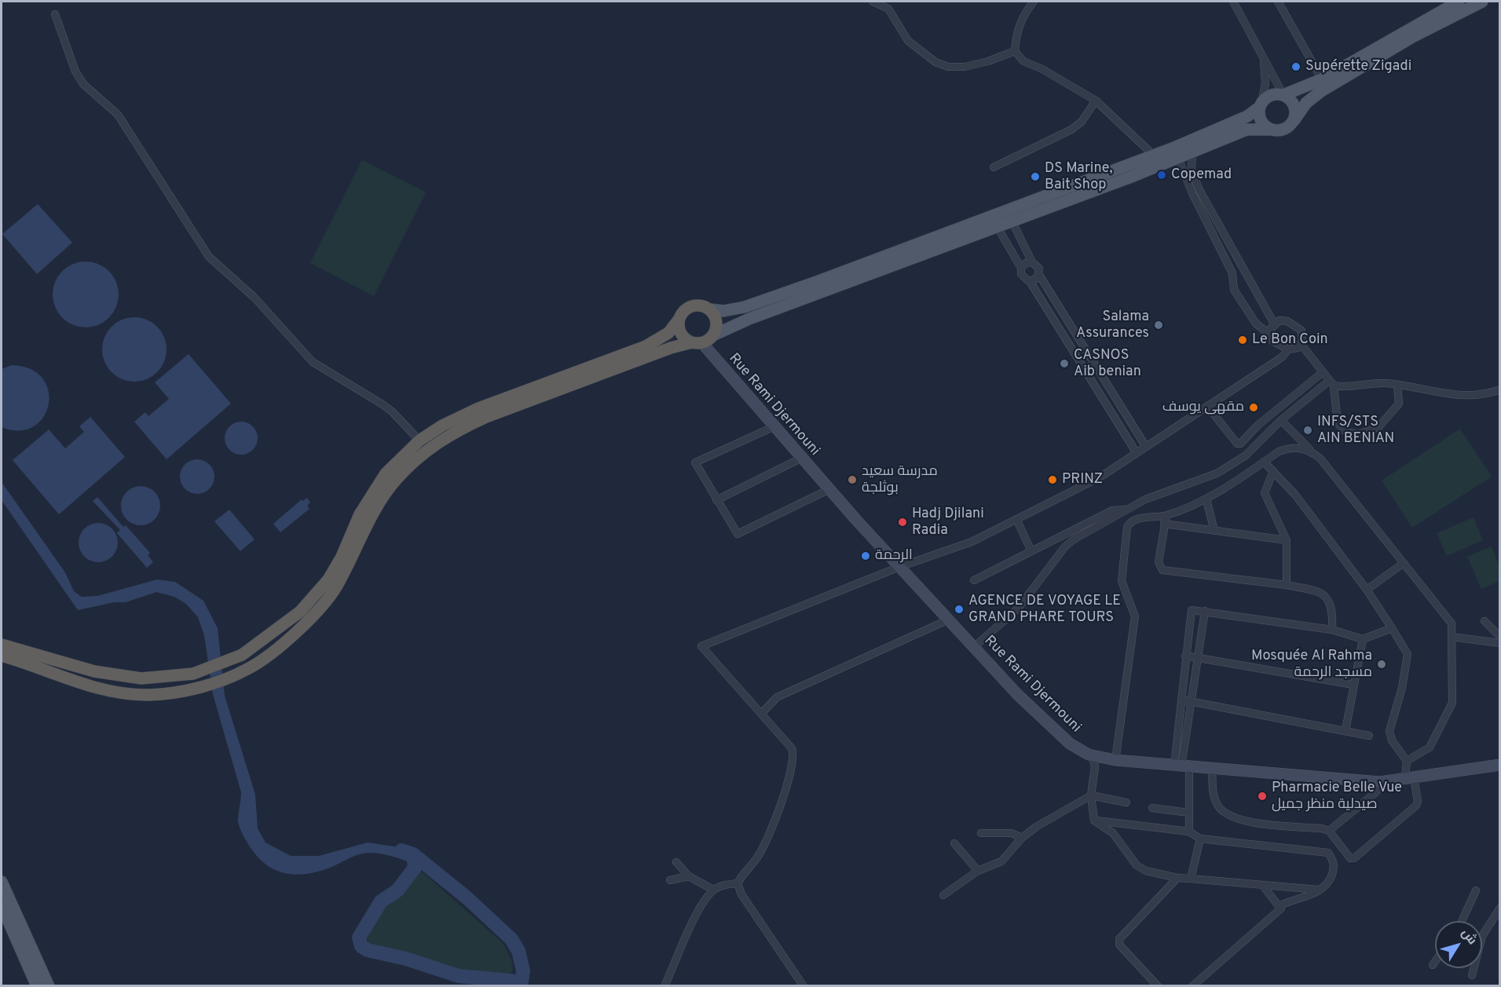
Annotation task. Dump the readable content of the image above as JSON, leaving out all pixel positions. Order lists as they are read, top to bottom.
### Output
{
  "streets": {
    "main road": ["Rue Rami Djermouni"]
  },
  "places": [
    "Supérette Zigadi",
    "Copemad",
    "DS Marine, Bait Shop",
    "Salama Assurances",
    "Le Bon Coin",
    "CASNOS Aib benian",
    "مقهى يوسف",
    "INFS/STS AIN BENIAN",
    "مدرسة سعيد بوثلجة",
    "PRINZ",
    "Hadj Djilani Radia",
    "الرحمة",
    "AGENCE DE VOYAGE LE GRAND PHARE TOURS",
    "Mosquée Al Rahma مسجد الرحمة",
    "Pharmacie Belle Vue صيدلية منظر جميل"
  ],
  "north": "top right"
}
